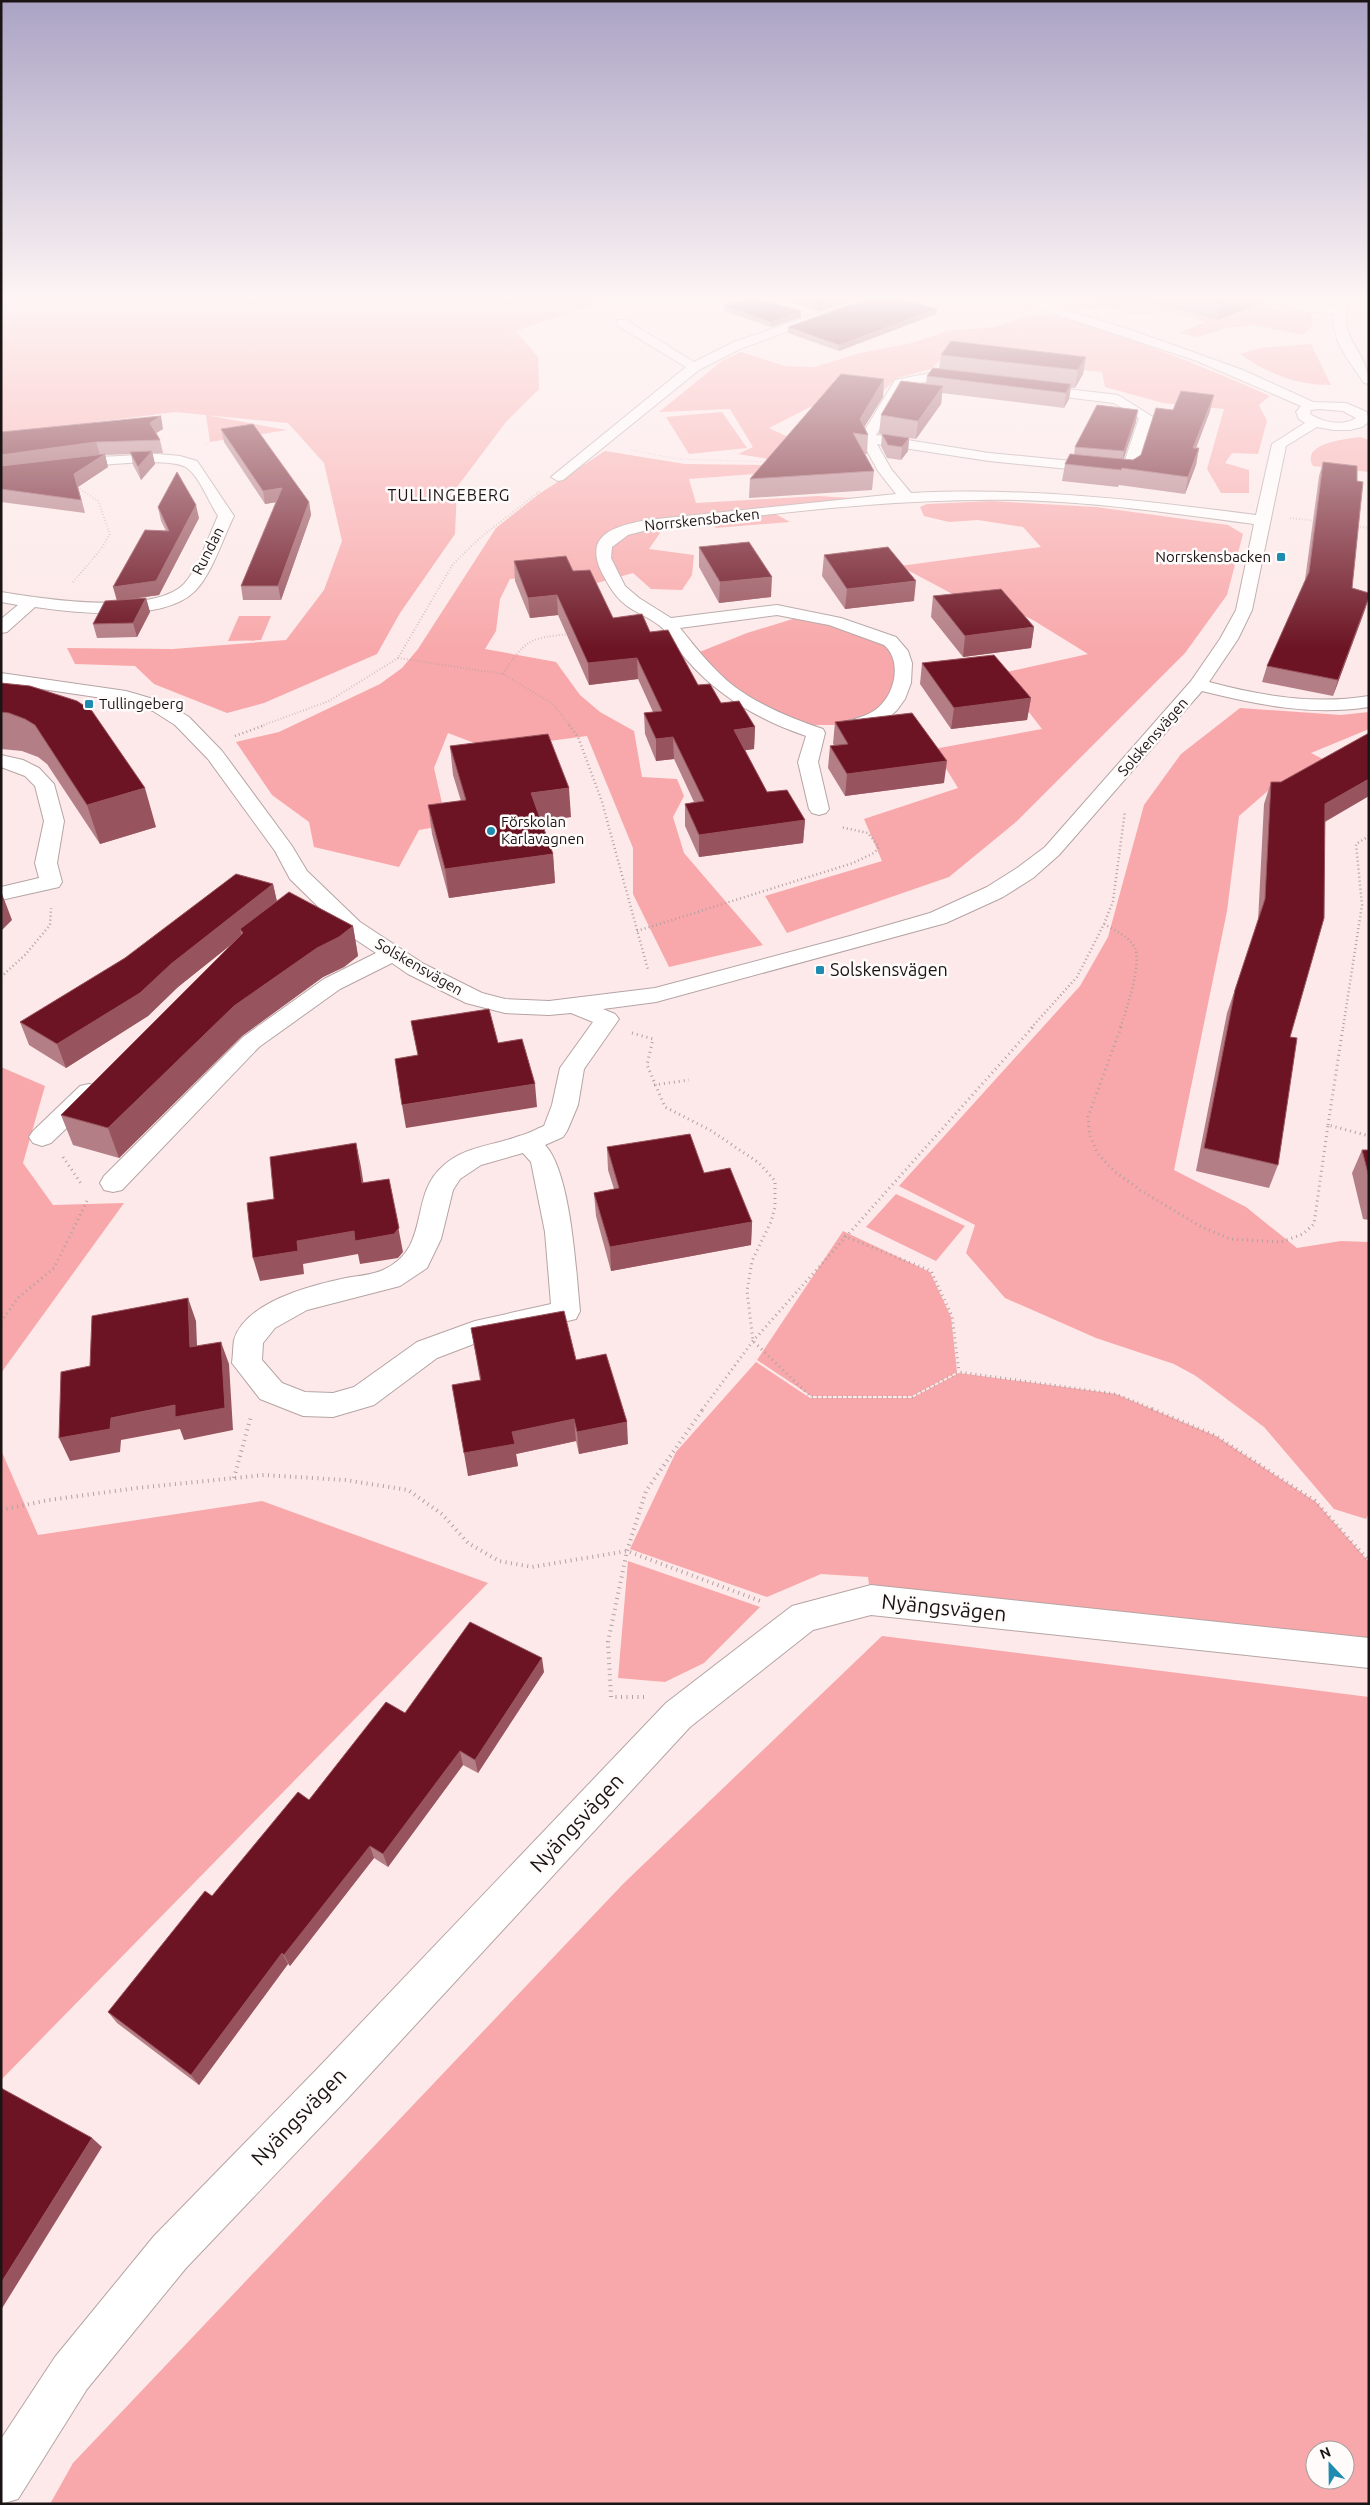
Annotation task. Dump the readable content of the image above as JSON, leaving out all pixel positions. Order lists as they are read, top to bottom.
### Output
{
  "streets": {
    "street": [
      "Norrskensbacken",
      "Rundan",
      "Solskensvägen",
      "Nyängsvägen"
    ]
  },
  "crossings": [
    ["Norrskensbacken", "Solskensvägen"]
  ],
  "districts": ["TULLINGEBERG"],
  "places": {
    "transit": ["Norrskensbacken", "Tullingeberg", "Solskensvägen"],
    "other": ["Förskolan Karlavagnen"]
  },
  "north": "top"
}
